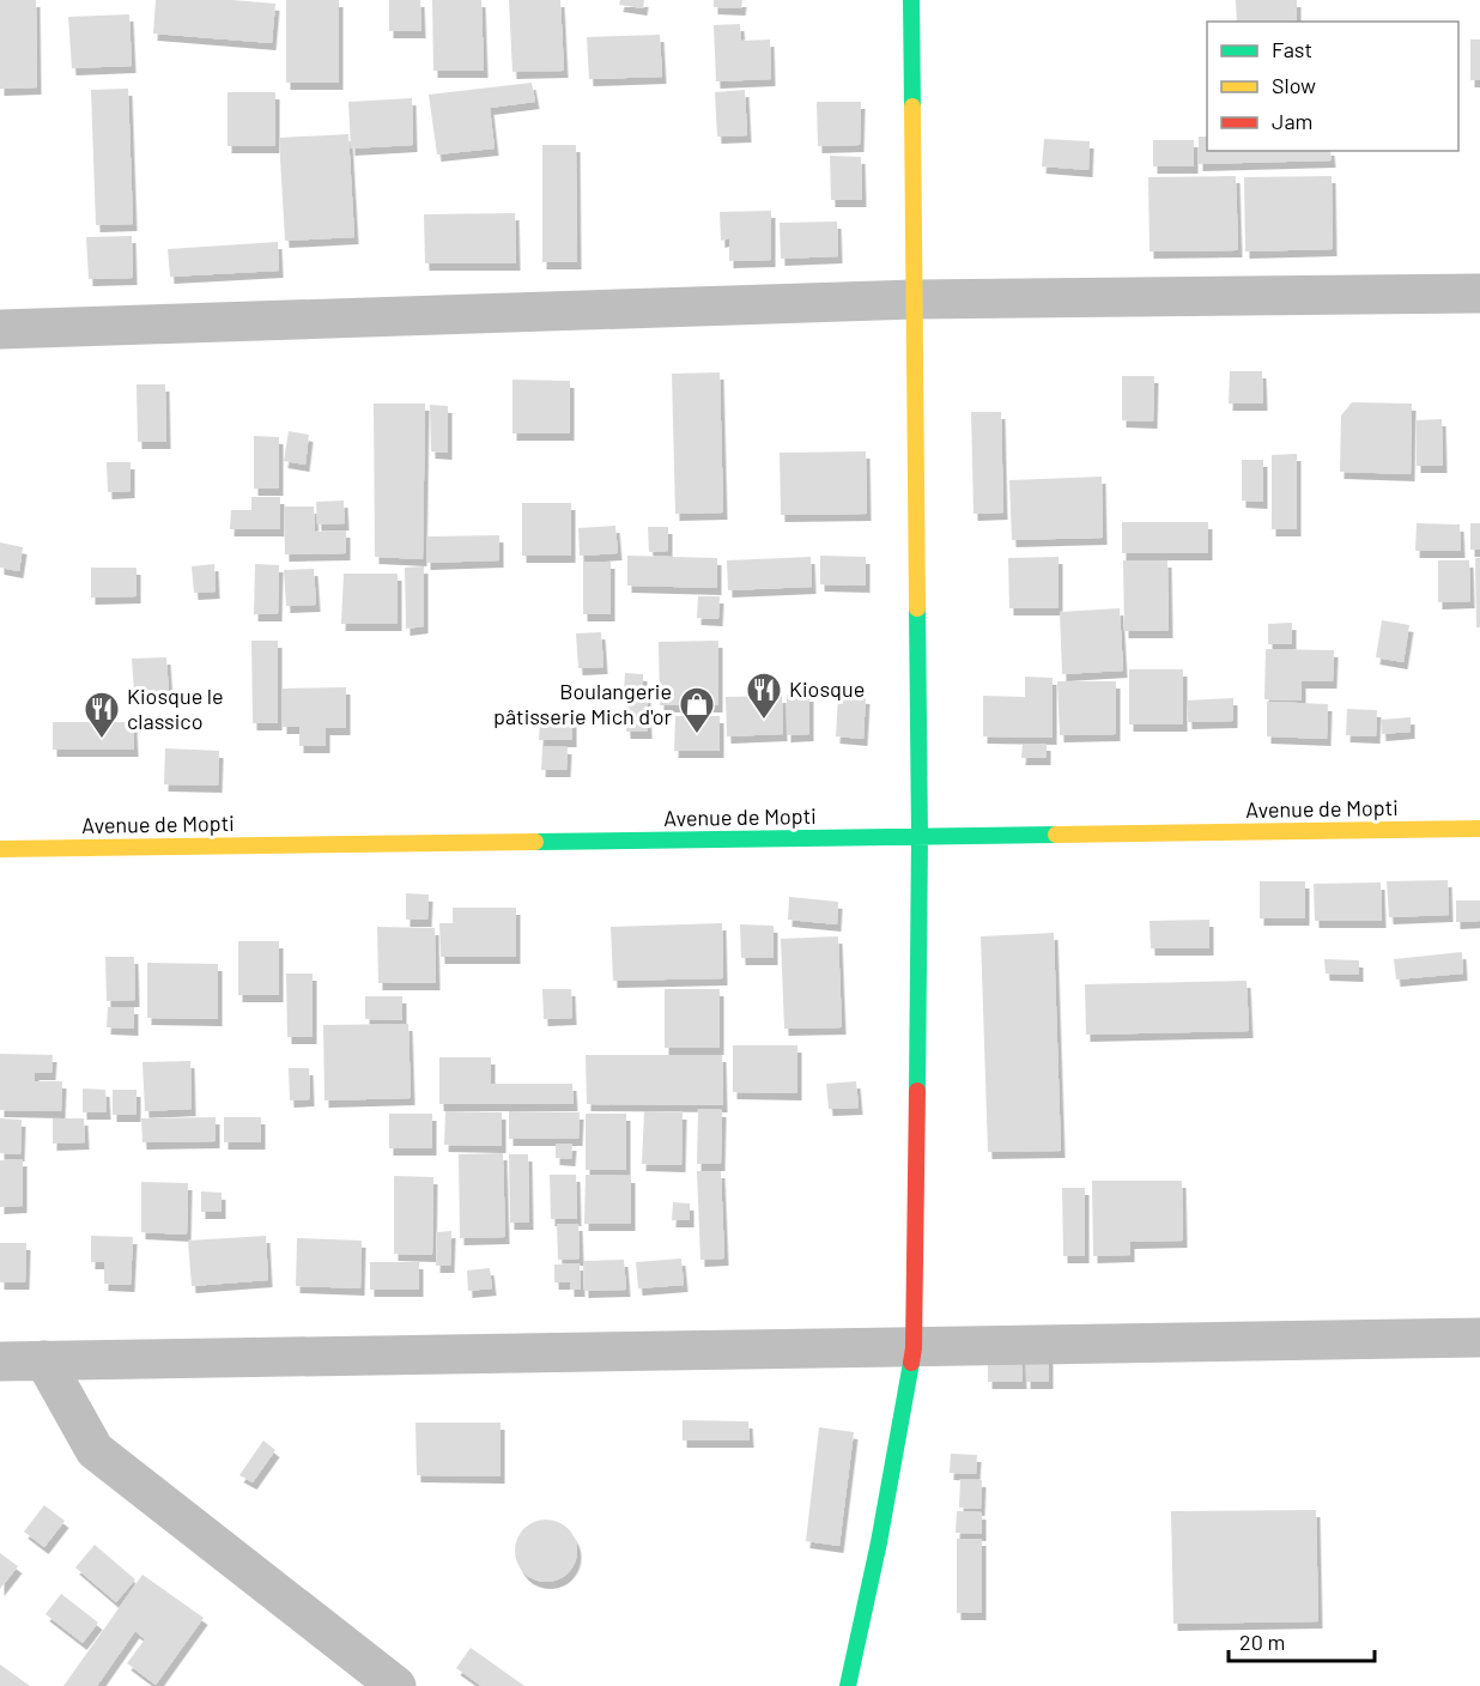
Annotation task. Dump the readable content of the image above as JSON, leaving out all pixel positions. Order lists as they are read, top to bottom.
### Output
{
  "streets": {
    "street": ["Avenue de Mopti"]
  },
  "places": {
    "restaurant": ["Kiosque", "Kiosque le classico"],
    "shop": ["Boulangerie pâtisserie Mich d'or"]
  },
  "legend": ["Fast", "Slow", "Jam"],
  "scale_bar": "20 m"
}
